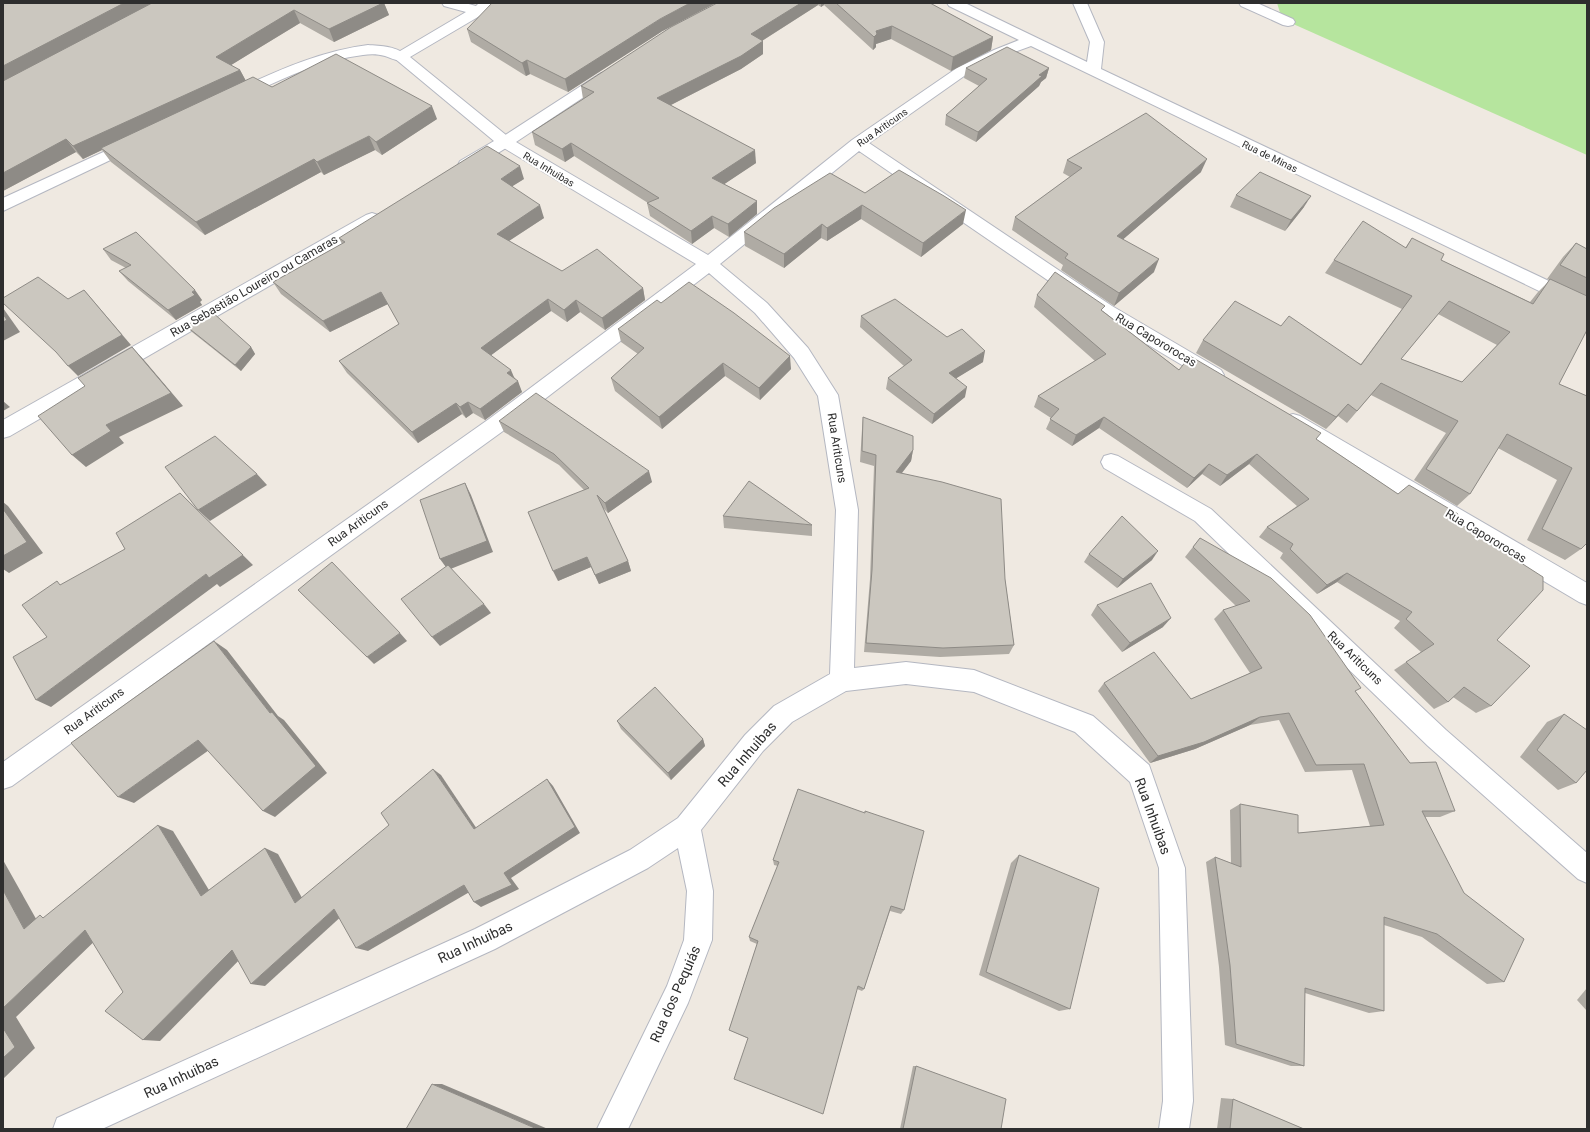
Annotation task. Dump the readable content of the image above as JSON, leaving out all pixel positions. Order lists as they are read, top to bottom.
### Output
{
  "streets": {
    "street": [
      "Rua Ariticuns",
      "Rua de Minas",
      "Rua Inhuibas",
      "Rua Sebastião Loureiro ou Camaras",
      "Rua Capororocas",
      "Rua dos Pequiás"
    ]
  },
  "crossings": [
    ["Rua Ariticuns", "Rua de Minas"],
    ["Rua Ariticuns", "Rua Inhuibas"],
    ["Rua Ariticuns", "Rua Capororocas"],
    ["Rua Inhuibas", "Rua dos Pequiás"]
  ]
}
